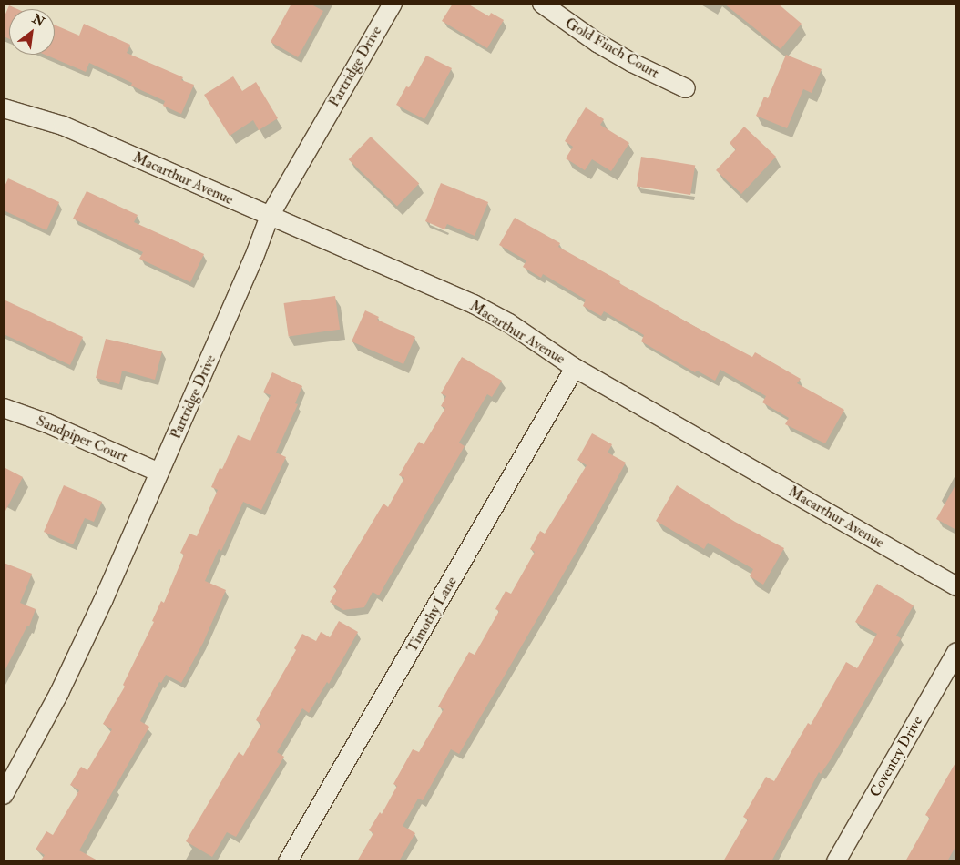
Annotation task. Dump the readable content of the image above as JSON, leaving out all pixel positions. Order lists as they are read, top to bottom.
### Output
{
  "streets": {
    "street": [
      "Gold Finch Court",
      "Partridge Drive",
      "Macarthur Avenue",
      "Sandpiper Court",
      "Timothy Lane",
      "Coventry Drive"
    ]
  },
  "crossings": [
    ["Partridge Drive", "Macarthur Avenue"],
    ["Partridge Drive", "Sandpiper Court"],
    ["Macarthur Avenue", "Timothy Lane"]
  ],
  "north": "top right"
}
